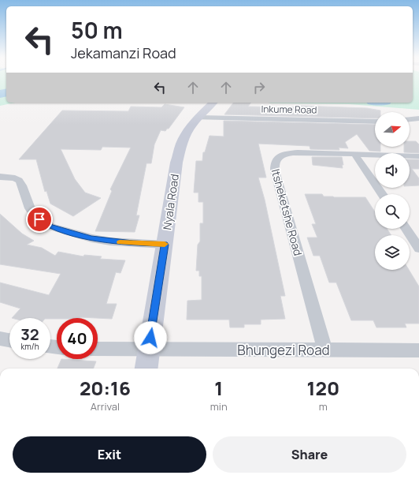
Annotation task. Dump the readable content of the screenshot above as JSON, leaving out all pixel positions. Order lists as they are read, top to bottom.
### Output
{
  "streets": {
    "street": [
      "Inkume Road",
      "Nyala Road",
      "Itsheketshe Road",
      "Bhungezi Road"
    ]
  },
  "crossings": [
    ["Inkume Road", "Nyala Road"],
    ["Nyala Road", "Bhungezi Road"],
    ["Itsheketshe Road", "Bhungezi Road"]
  ],
  "north": "right",
  "page": {
    "turn": ["50 m", "Jekamanzi Road"],
    "speed": "32 km/h",
    "limit": "40",
    "eta": [
      "20:16",
      "Arrival",
      "1",
      "min",
      "120",
      "m"
    ],
    "buttons": ["Exit", "Share"]
  }
}
